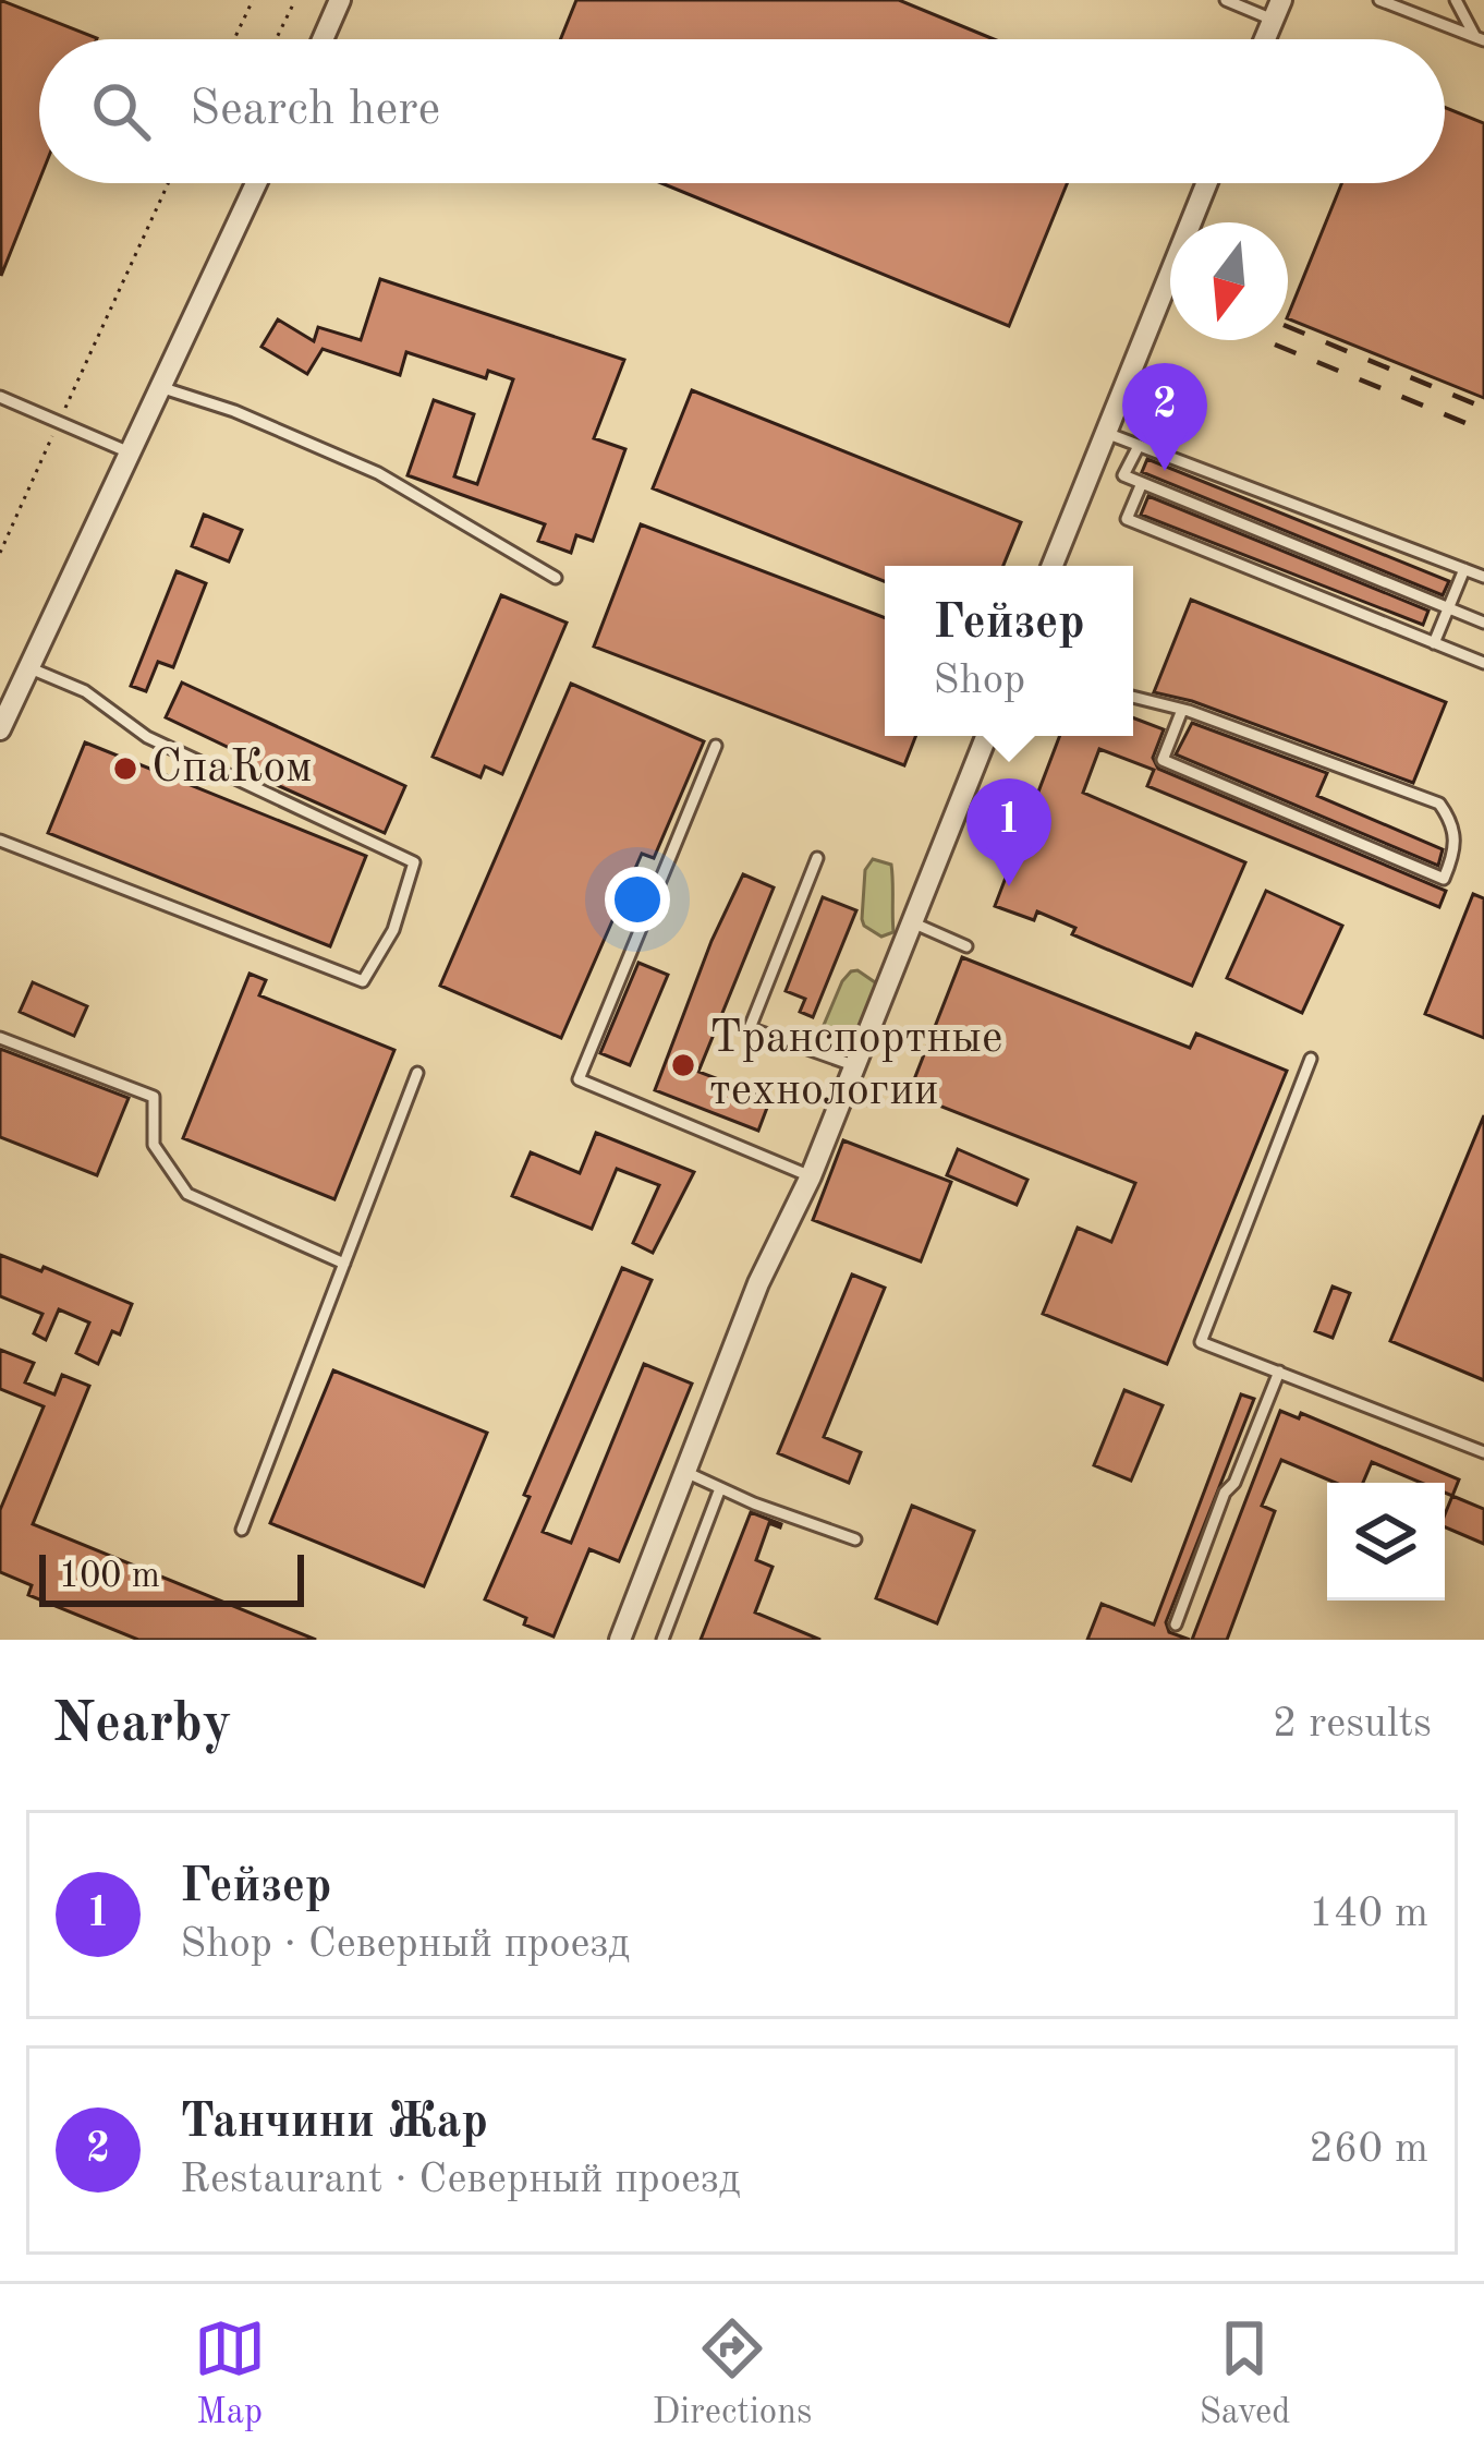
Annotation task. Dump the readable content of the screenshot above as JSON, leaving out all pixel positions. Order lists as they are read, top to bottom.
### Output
{
  "places": ["СпаКом", "Транспортные технологии"],
  "scale_bar": "100 m",
  "north": "bottom",
  "page": {
    "search": "Search here",
    "pins": ["2", "1"],
    "popup": ["Гейзер", "Shop"],
    "scale": "100 m",
    "heading": ["Nearby", "2 results"],
    "list": [
      {
        "mark": "1",
        "name": "Гейзер",
        "note": "Shop · Северный проезд",
        "value": "140 m"
      },
      {
        "mark": "2",
        "name": "Танчини Жар",
        "note": "Restaurant · Северный проезд",
        "value": "260 m"
      }
    ],
    "nav": ["Map", "Directions", "Saved"]
  }
}
